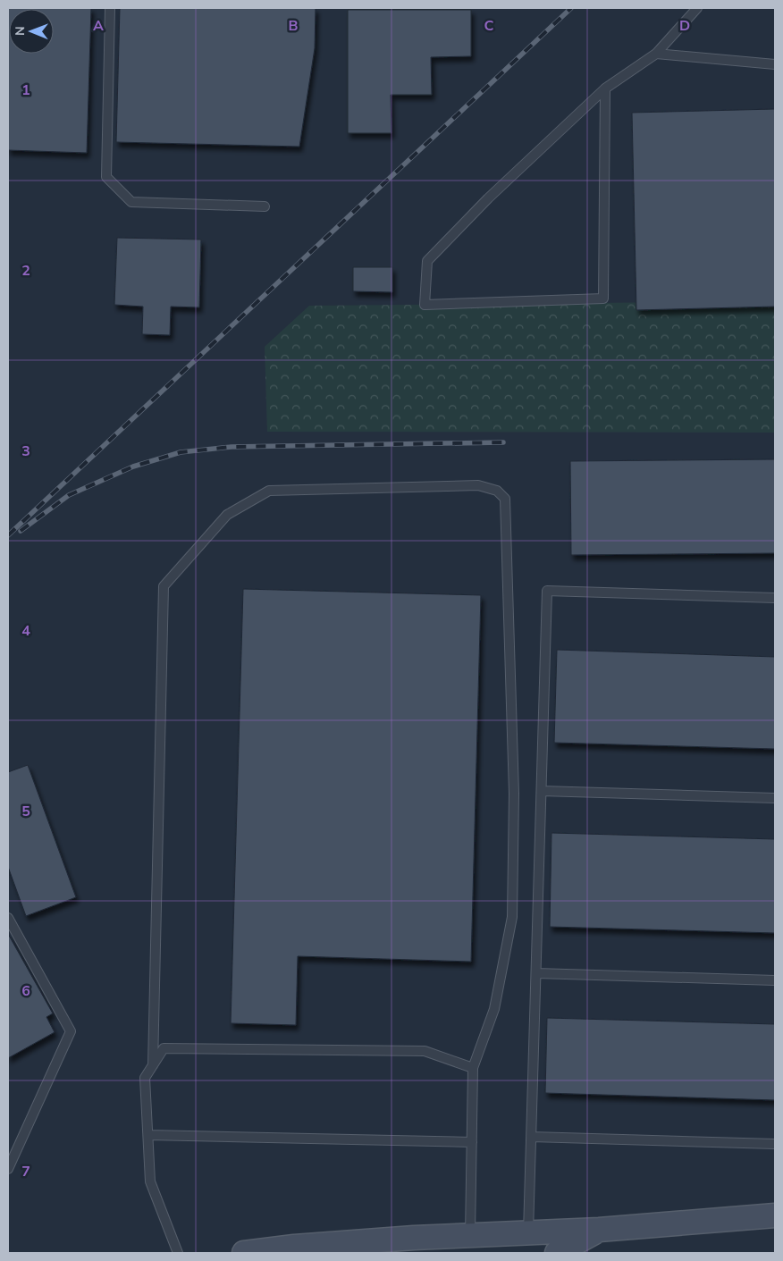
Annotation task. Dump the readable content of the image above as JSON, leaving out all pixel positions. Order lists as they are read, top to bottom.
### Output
{
  "north": "left",
  "grid": {
    "columns": [
      "A",
      "B",
      "C",
      "D"
    ],
    "rows": [
      "1",
      "2",
      "3",
      "4",
      "5",
      "6",
      "7"
    ]
  }
}
